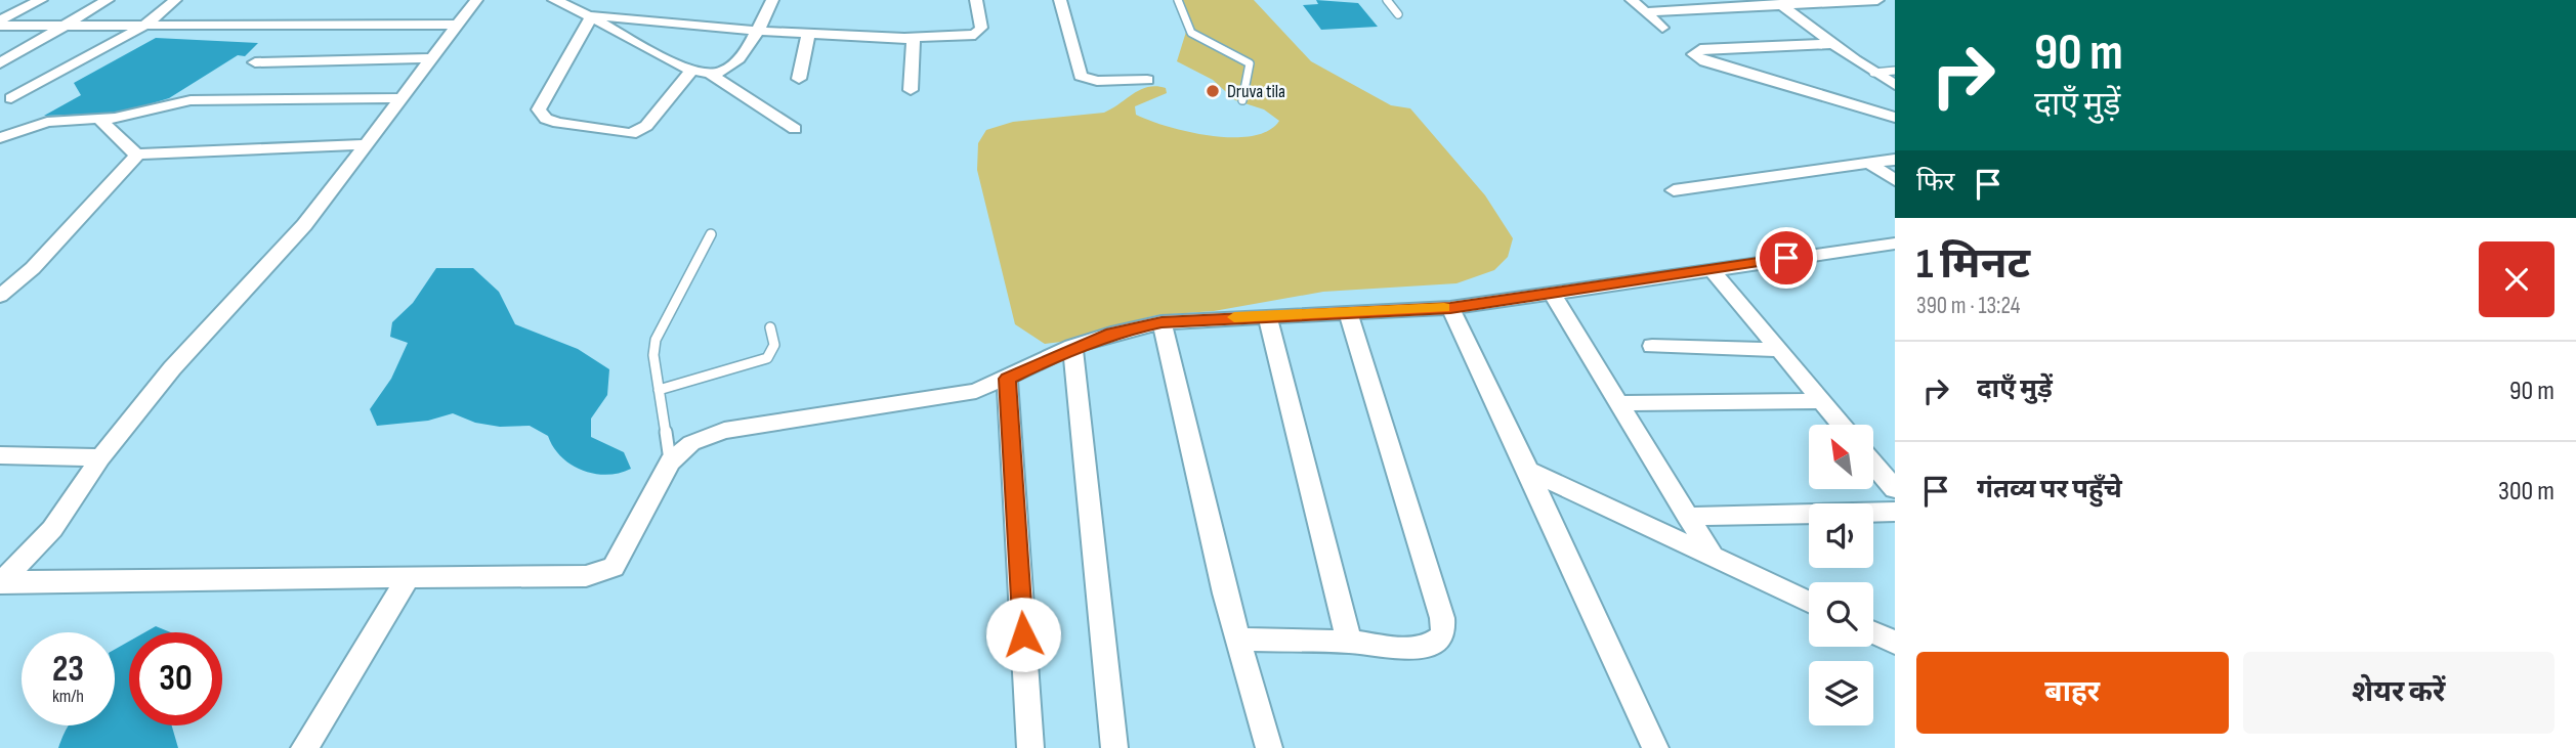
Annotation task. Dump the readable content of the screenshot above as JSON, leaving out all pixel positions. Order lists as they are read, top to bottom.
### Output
{
  "places": ["Druva tila"],
  "north": "top left",
  "page": {
    "turn": ["90 m", "दाएँ मुड़ें"],
    "then": "फिर",
    "heading": ["1 मिनट", "390 m · 13:24"],
    "list": [
      {
        "name": "दाएँ मुड़ें",
        "value": "90 m"
      },
      {
        "name": "गंतव्य पर पहुँचे",
        "value": "300 m"
      }
    ],
    "speed": "23 km/h",
    "limit": "30",
    "buttons": ["बाहर", "शेयर करें"]
  }
}
